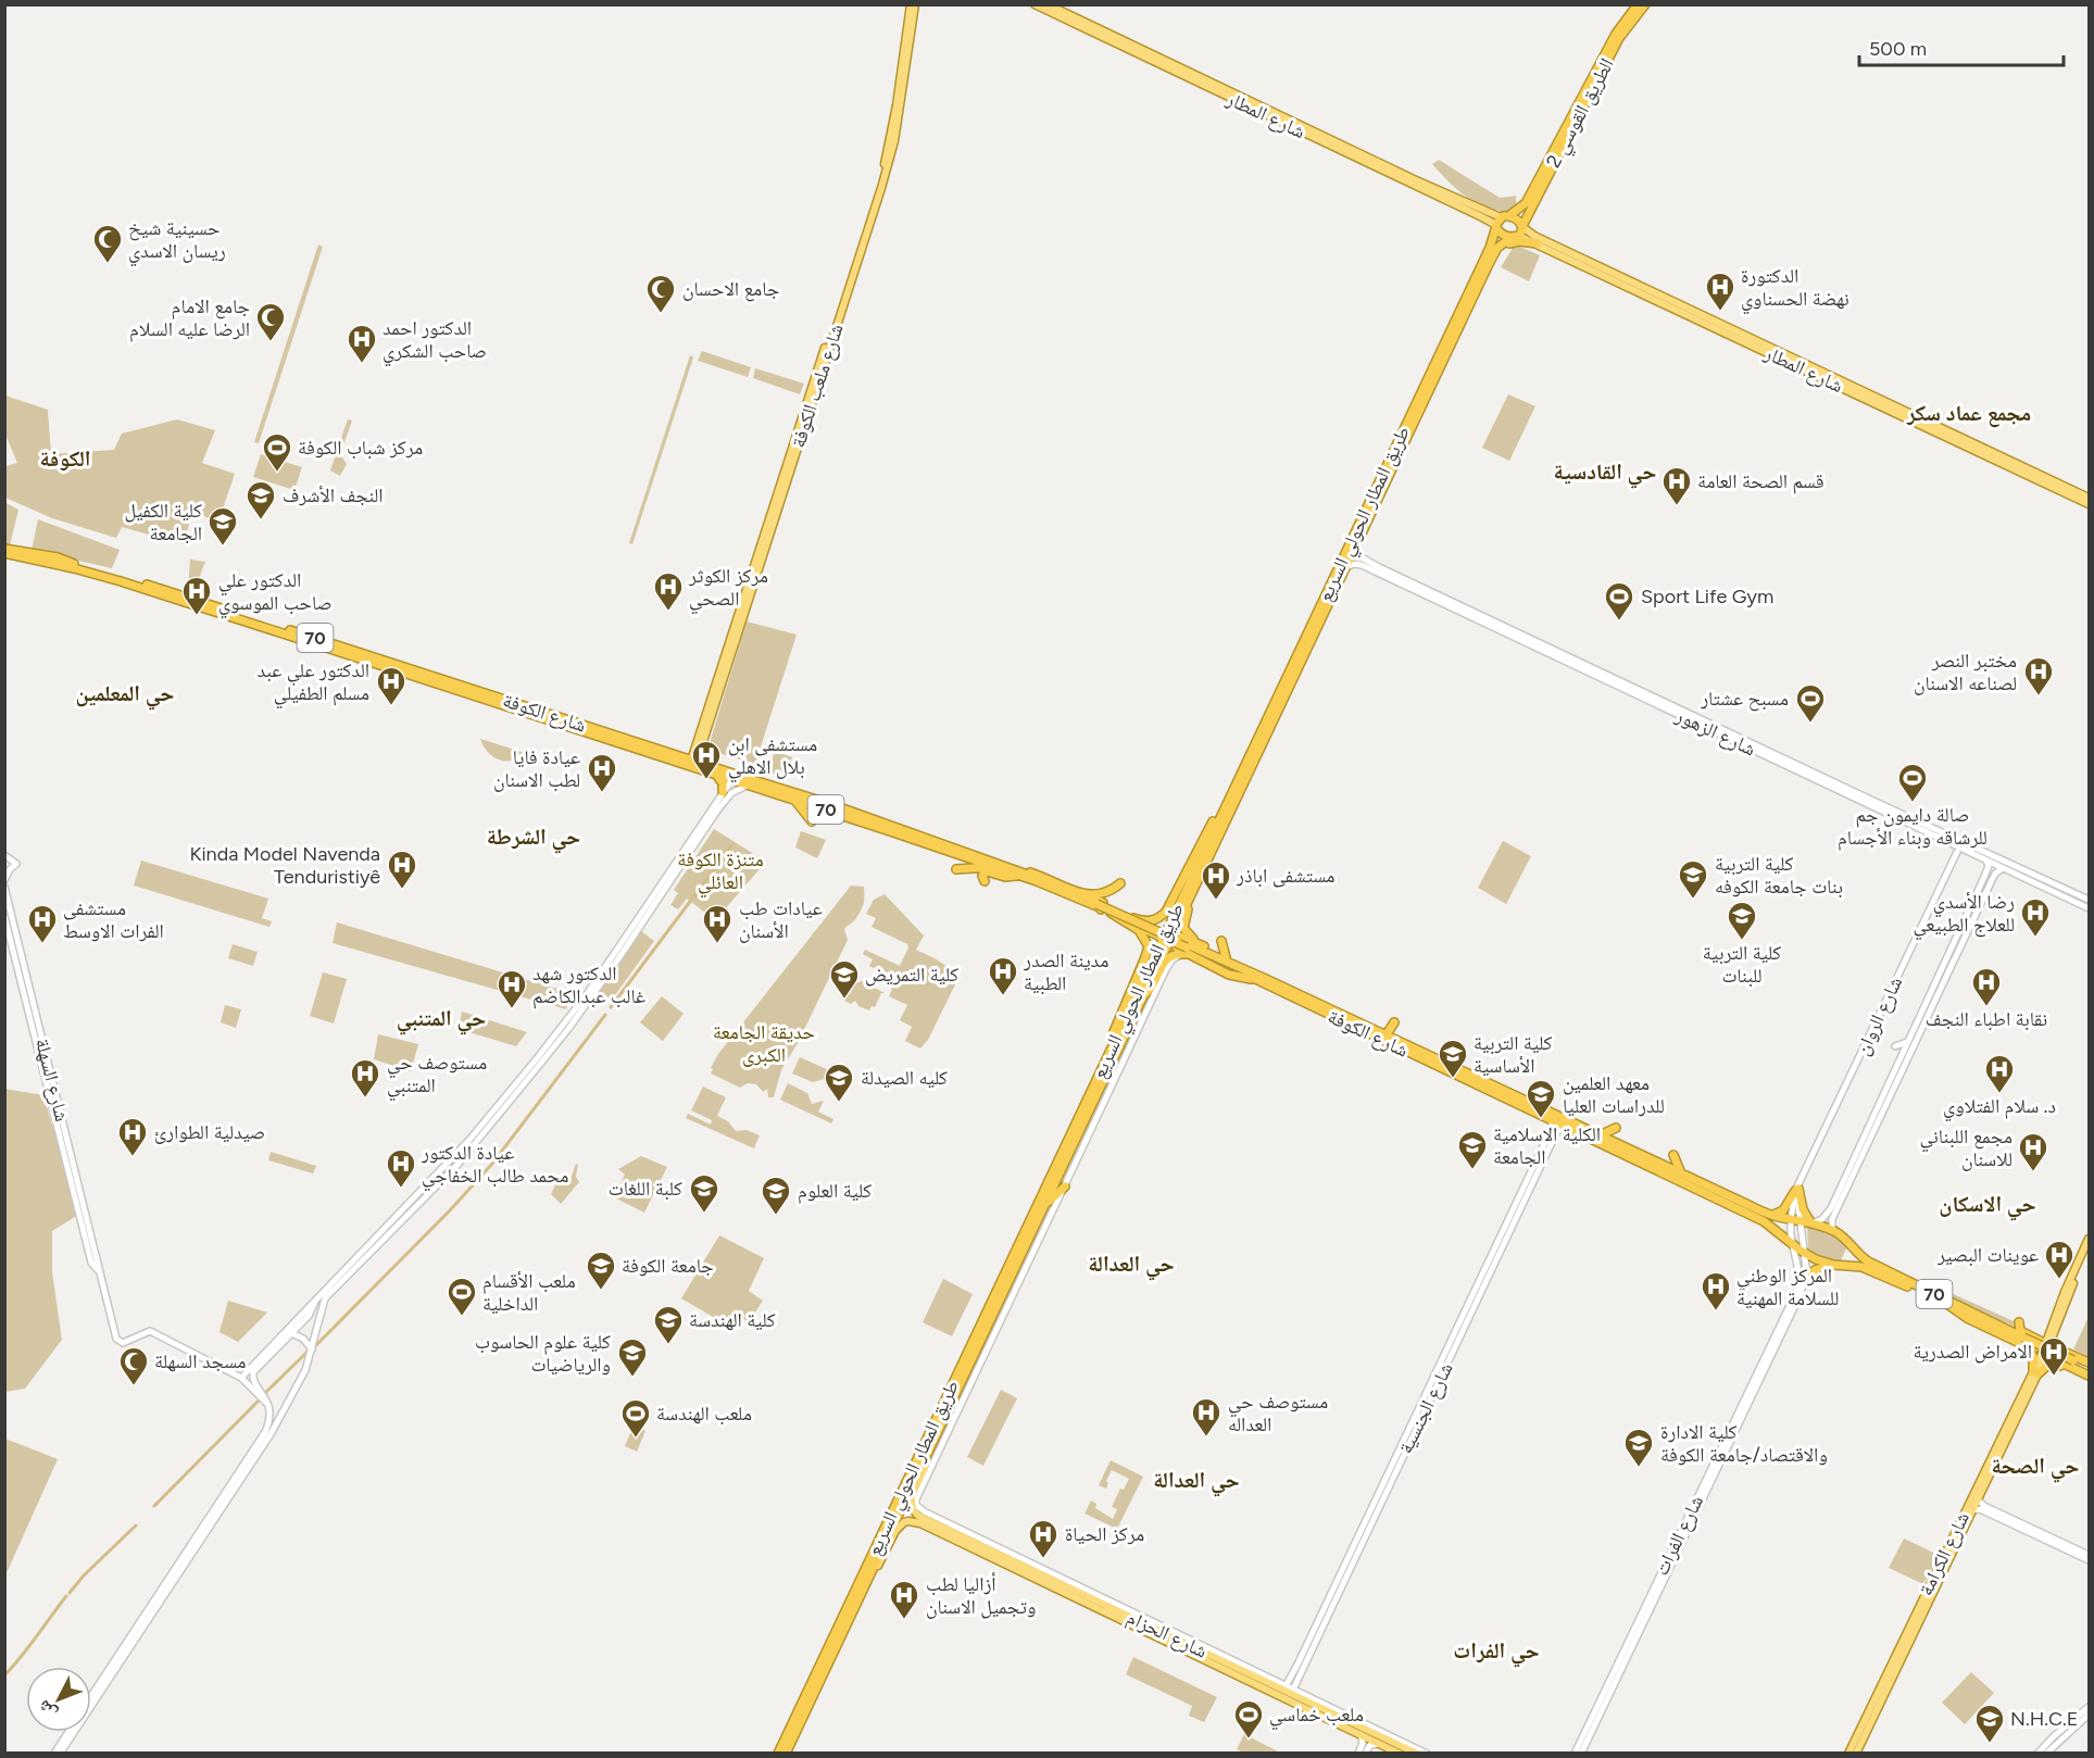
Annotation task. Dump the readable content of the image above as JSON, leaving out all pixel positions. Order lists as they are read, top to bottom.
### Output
{
  "streets": {
    "highway": [
      "الطريق القوسي 2",
      "طريق المطار الحولي السريع",
      "70",
      "شارع الكوفة"
    ],
    "main road": [
      "شارع المطار",
      "شارع ملعب الكوفة",
      "شارع الزهور",
      "شارع الروان",
      "شارع السهلة",
      "شارع الجنسية",
      "شارع الفرات",
      "شارع الكرامة",
      "شارع الحزام"
    ]
  },
  "crossings": [
    ["الطريق القوسي 2", "شارع المطار"],
    ["الطريق القوسي 2", "طريق المطار الحولي السريع"],
    ["شارع المطار", "طريق المطار الحولي السريع"],
    ["شارع ملعب الكوفة", "شارع الكوفة"],
    ["طريق المطار الحولي السريع", "شارع الزهور"],
    ["طريق المطار الحولي السريع", "شارع الحزام"],
    ["70", "شارع الكوفة"],
    ["70", "شارع الروان"],
    ["70", "شارع الفرات"],
    ["شارع الكوفة", "شارع الروان"],
    ["شارع الكوفة", "شارع الجنسية"],
    ["شارع الكوفة", "شارع الفرات"],
    ["شارع الروان", "شارع الفرات"],
    ["شارع الجنسية", "شارع الحزام"]
  ],
  "districts": [
    "مجمع عماد سكر",
    "الكوفة",
    "حي القادسية",
    "حي المعلمين",
    "حي الشرطة",
    "حي المتنبي",
    "حي الاسكان",
    "حي العدالة",
    "حي الصحة",
    "حي العدالة",
    "حي الفرات"
  ],
  "parks": ["متنزة الكوفة العائلي", "حديقة الجامعة الكبرى"],
  "places": {
    "mosque": [
      "حسينية شيخ ريسان الاسدي",
      "جامع الاحسان",
      "جامع الامام الرضا عليه السلام",
      "مسجد السهلة"
    ],
    "hospital": [
      "الدكتورة نهضة الحسناوي",
      "الدكتور احمد صاحب الشكري",
      "قسم الصحة العامة",
      "مركز الكوثر الصحي",
      "الدكتور علي صاحب الموسوي",
      "مختبر النصر لصناعه الاسنان",
      "الدكتور علي عبد مسلم الطفيلي",
      "مستشفى ابن بلال الاهلي",
      "عيادة فايا لطب الاسنان",
      "Kinda Model Navenda Tenduristiyê",
      "مستشفى اباذر",
      "رضا الأسدي للعلاج الطبيعي",
      "مستشفى الفرات الاوسط",
      "عيادات طب الأسنان",
      "مدينة الصدر الطبية",
      "نقابة اطباء النجف",
      "الدكتور شهد غالب عبدالكاضم",
      "د. سلام الفتلاوي",
      "مستوصف حي المتنبي",
      "صيدلية الطوارئ",
      "مجمع اللبناني للاسنان",
      "عيادة الدكتور محمد طالب الخفاجي",
      "عوينات البصير",
      "المركز الوطني للسلامة المهنية",
      "الامراض الصدرية",
      "مستوصف حي العداله",
      "مركز الحياة",
      "أزاليا لطب وتجميل الاسنان"
    ],
    "sports": [
      "مركز شباب الكوفة",
      "Sport Life Gym",
      "مسبح عشتار",
      "صالة دايمون جم للرشاقه وبناء الأجسام",
      "ملعب الأقسام الداخلية",
      "ملعب الهندسة",
      "ملعب خماسي"
    ],
    "school or university": [
      "النجف الأشرف",
      "كلية الكفيل الجامعة",
      "كلية التربية بنات جامعة الكوفه",
      "كلية التربية للبنات",
      "كلية التمريض",
      "كلية التربية الأساسية",
      "كليه الصيدلة",
      "معهد العلمين للدراسات العليا",
      "الكلية الاسلامية الجامعة",
      "كلبة اللغات",
      "كلية العلوم",
      "جامعة الكوفة",
      "كلية الهندسة",
      "كلية علوم الحاسوب والرياضيات",
      "كلية الادارة والاقتصاد/جامعة الكوفة",
      "N.H.C.E"
    ]
  },
  "scale_bar": "500 m",
  "north": "bottom left"
}
